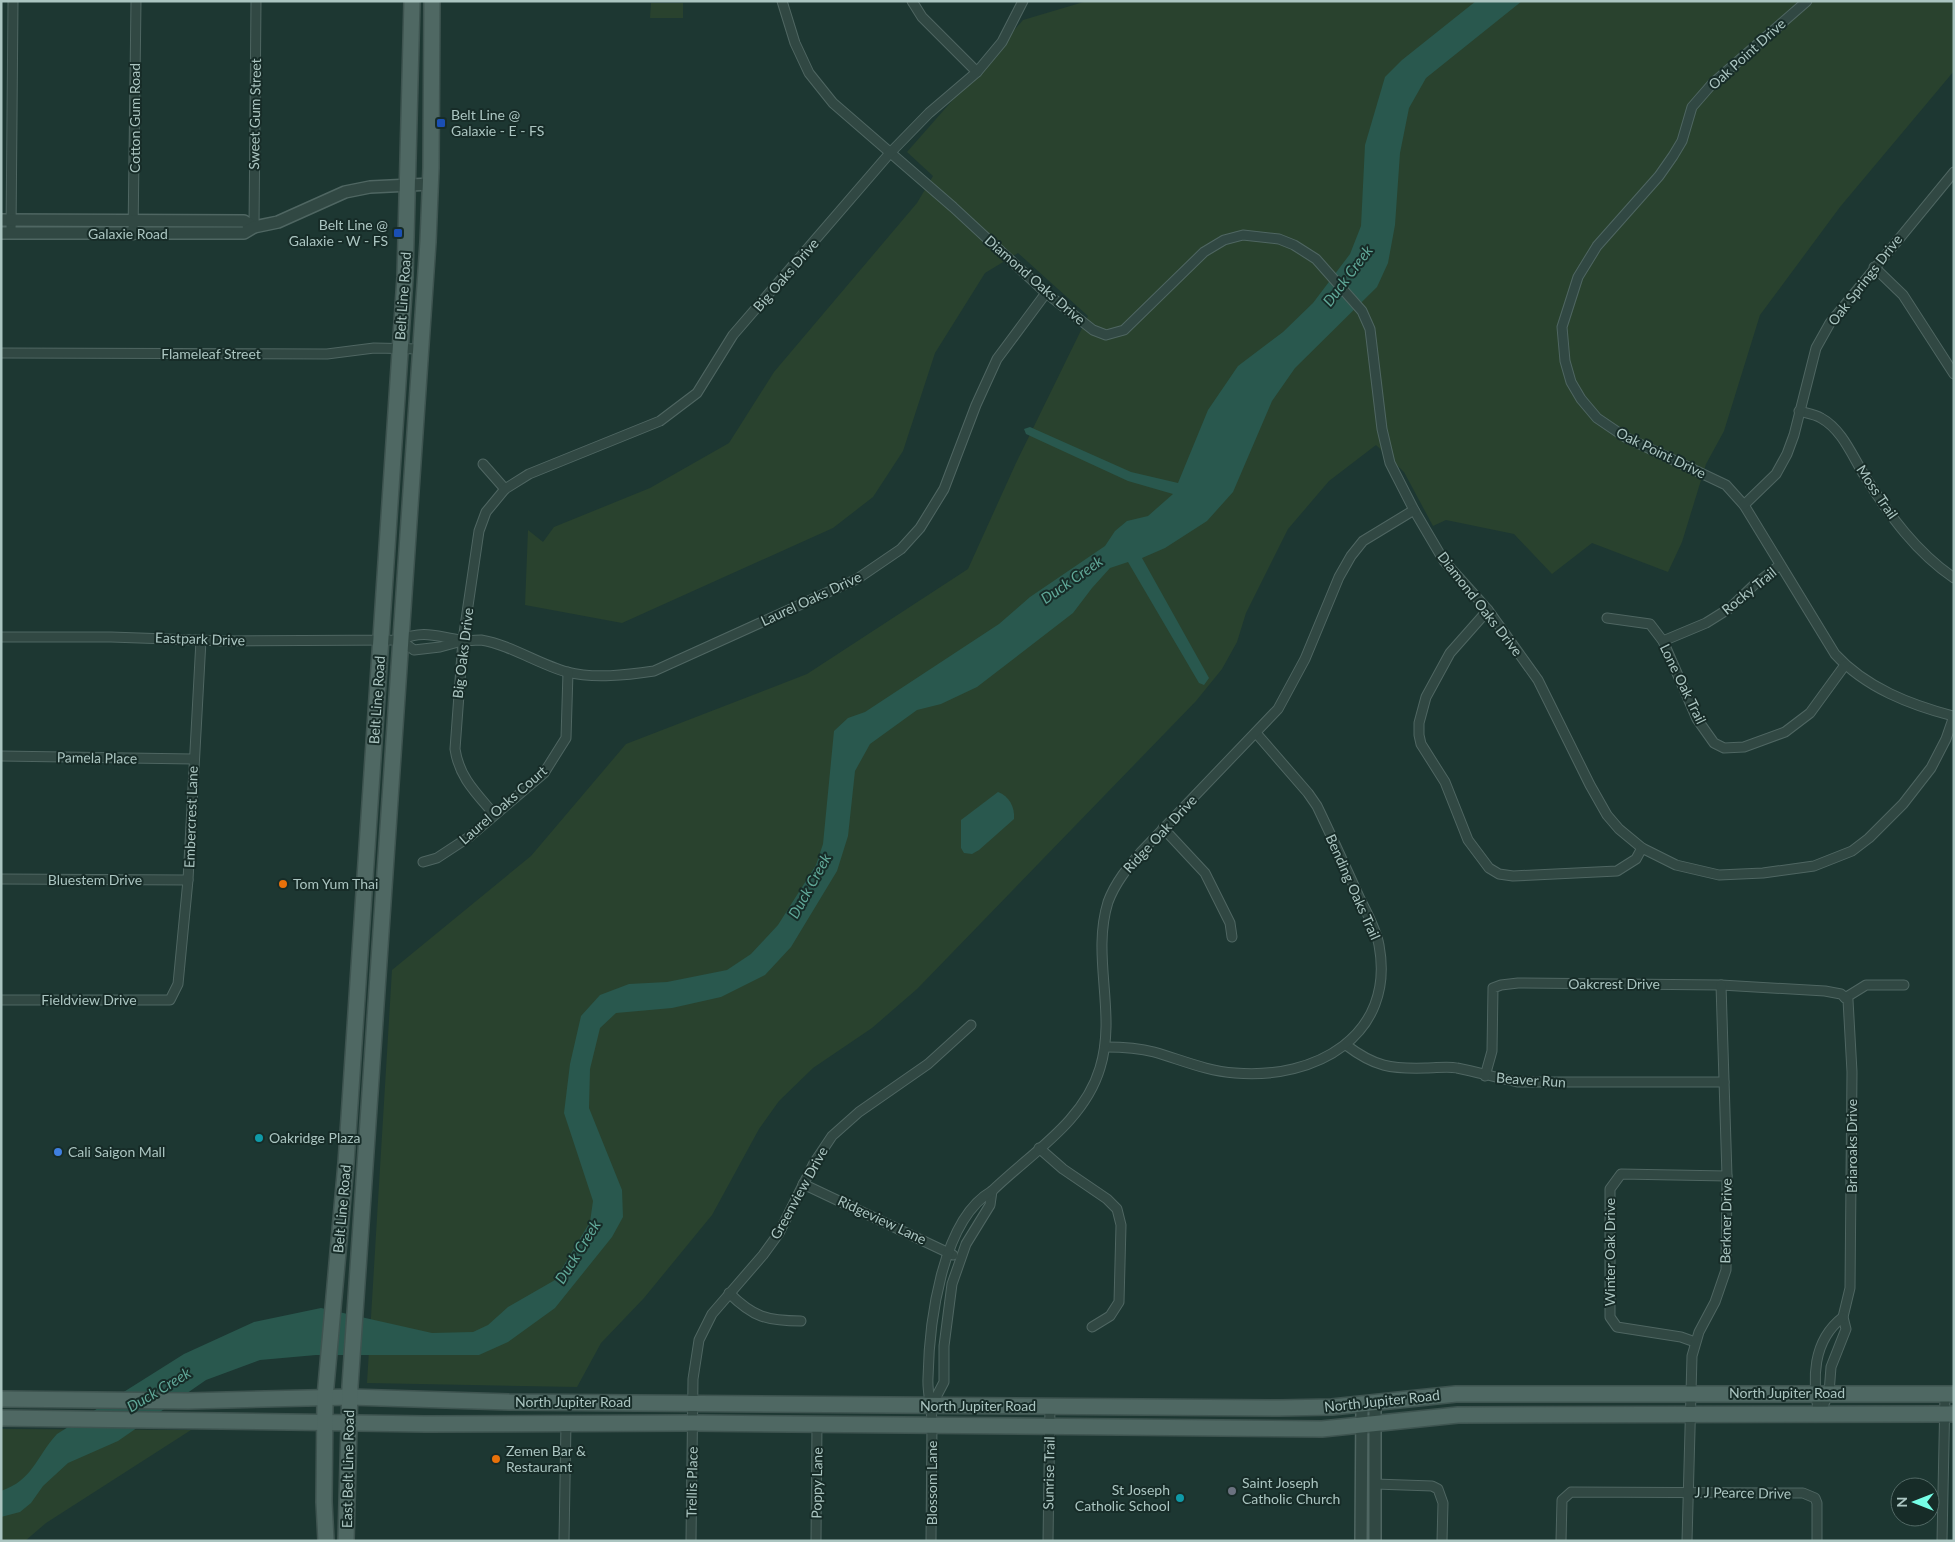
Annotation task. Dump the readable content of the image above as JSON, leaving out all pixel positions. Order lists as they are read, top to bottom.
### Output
{
  "streets": {
    "main road": ["Belt Line Road", "North Jupiter Road", "East Belt Line Road"],
    "street": [
      "Oak Point Drive",
      "Sweet Gum Street",
      "Cotton Gum Road",
      "Galaxie Road",
      "Big Oaks Drive",
      "Diamond Oaks Drive",
      "Oak Springs Drive",
      "Flameleaf Street",
      "Moss Trail",
      "Rocky Trail",
      "Laurel Oaks Drive",
      "Eastpark Drive",
      "Lone Oak Trail",
      "Pamela Place",
      "Laurel Oaks Court",
      "Embercrest Lane",
      "Ridge Oak Drive",
      "Bluestem Drive",
      "Bending Oaks Trail",
      "Oakcrest Drive",
      "Fieldview Drive",
      "Beaver Run",
      "Briaroaks Drive",
      "Greenview Drive",
      "Ridgeview Lane",
      "Berkner Drive",
      "Winter Oak Drive",
      "Sunrise Trail",
      "Trellis Place",
      "Poppy Lane",
      "Blossom Lane",
      "J J Pearce Drive"
    ]
  },
  "crossings": [
    ["Oak Point Drive", "Diamond Oaks Drive"],
    ["Oak Point Drive", "Oak Springs Drive"],
    ["Oak Point Drive", "Rocky Trail"],
    ["Oak Point Drive", "Lone Oak Trail"],
    ["Sweet Gum Street", "Galaxie Road"],
    ["Cotton Gum Road", "Galaxie Road"],
    ["Galaxie Road", "Belt Line Road"],
    ["Big Oaks Drive", "Diamond Oaks Drive"],
    ["Big Oaks Drive", "Laurel Oaks Drive"],
    ["Big Oaks Drive", "Laurel Oaks Court"],
    ["Diamond Oaks Drive", "Laurel Oaks Drive"],
    ["Diamond Oaks Drive", "Ridge Oak Drive"],
    ["Oak Springs Drive", "Moss Trail"],
    ["Belt Line Road", "Flameleaf Street"],
    ["Belt Line Road", "Laurel Oaks Drive"],
    ["Belt Line Road", "Eastpark Drive"],
    ["Belt Line Road", "North Jupiter Road"],
    ["Belt Line Road", "East Belt Line Road"],
    ["Rocky Trail", "Lone Oak Trail"],
    ["Laurel Oaks Drive", "Eastpark Drive"],
    ["Laurel Oaks Drive", "Laurel Oaks Court"],
    ["Eastpark Drive", "Embercrest Lane"],
    ["Pamela Place", "Embercrest Lane"],
    ["Embercrest Lane", "Bluestem Drive"],
    ["Embercrest Lane", "Fieldview Drive"],
    ["Ridge Oak Drive", "Bending Oaks Trail"],
    ["Ridge Oak Drive", "Ridgeview Lane"],
    ["Ridge Oak Drive", "North Jupiter Road"],
    ["Ridge Oak Drive", "Blossom Lane"],
    ["Bending Oaks Trail", "Beaver Run"],
    ["Oakcrest Drive", "Beaver Run"],
    ["Oakcrest Drive", "Briaroaks Drive"],
    ["Oakcrest Drive", "Berkner Drive"],
    ["Beaver Run", "Berkner Drive"],
    ["Briaroaks Drive", "North Jupiter Road"],
    ["Greenview Drive", "Ridgeview Lane"],
    ["Greenview Drive", "North Jupiter Road"],
    ["Greenview Drive", "Trellis Place"],
    ["Berkner Drive", "Winter Oak Drive"],
    ["Berkner Drive", "North Jupiter Road"],
    ["Berkner Drive", "J J Pearce Drive"],
    ["North Jupiter Road", "East Belt Line Road"],
    ["North Jupiter Road", "Sunrise Trail"],
    ["North Jupiter Road", "Trellis Place"],
    ["North Jupiter Road", "Poppy Lane"],
    ["North Jupiter Road", "Blossom Lane"]
  ],
  "water": ["Duck Creek"],
  "places": {
    "transit": ["Belt Line @ Galaxie - E - FS", "Belt Line @ Galaxie - W - FS"],
    "other": [
      "Tom Yum Thai",
      "Oakridge Plaza",
      "Cali Saigon Mall",
      "Zemen Bar & Restaurant",
      "Saint Joseph Catholic Church",
      "St Joseph Catholic School"
    ]
  },
  "north": "left"
}
